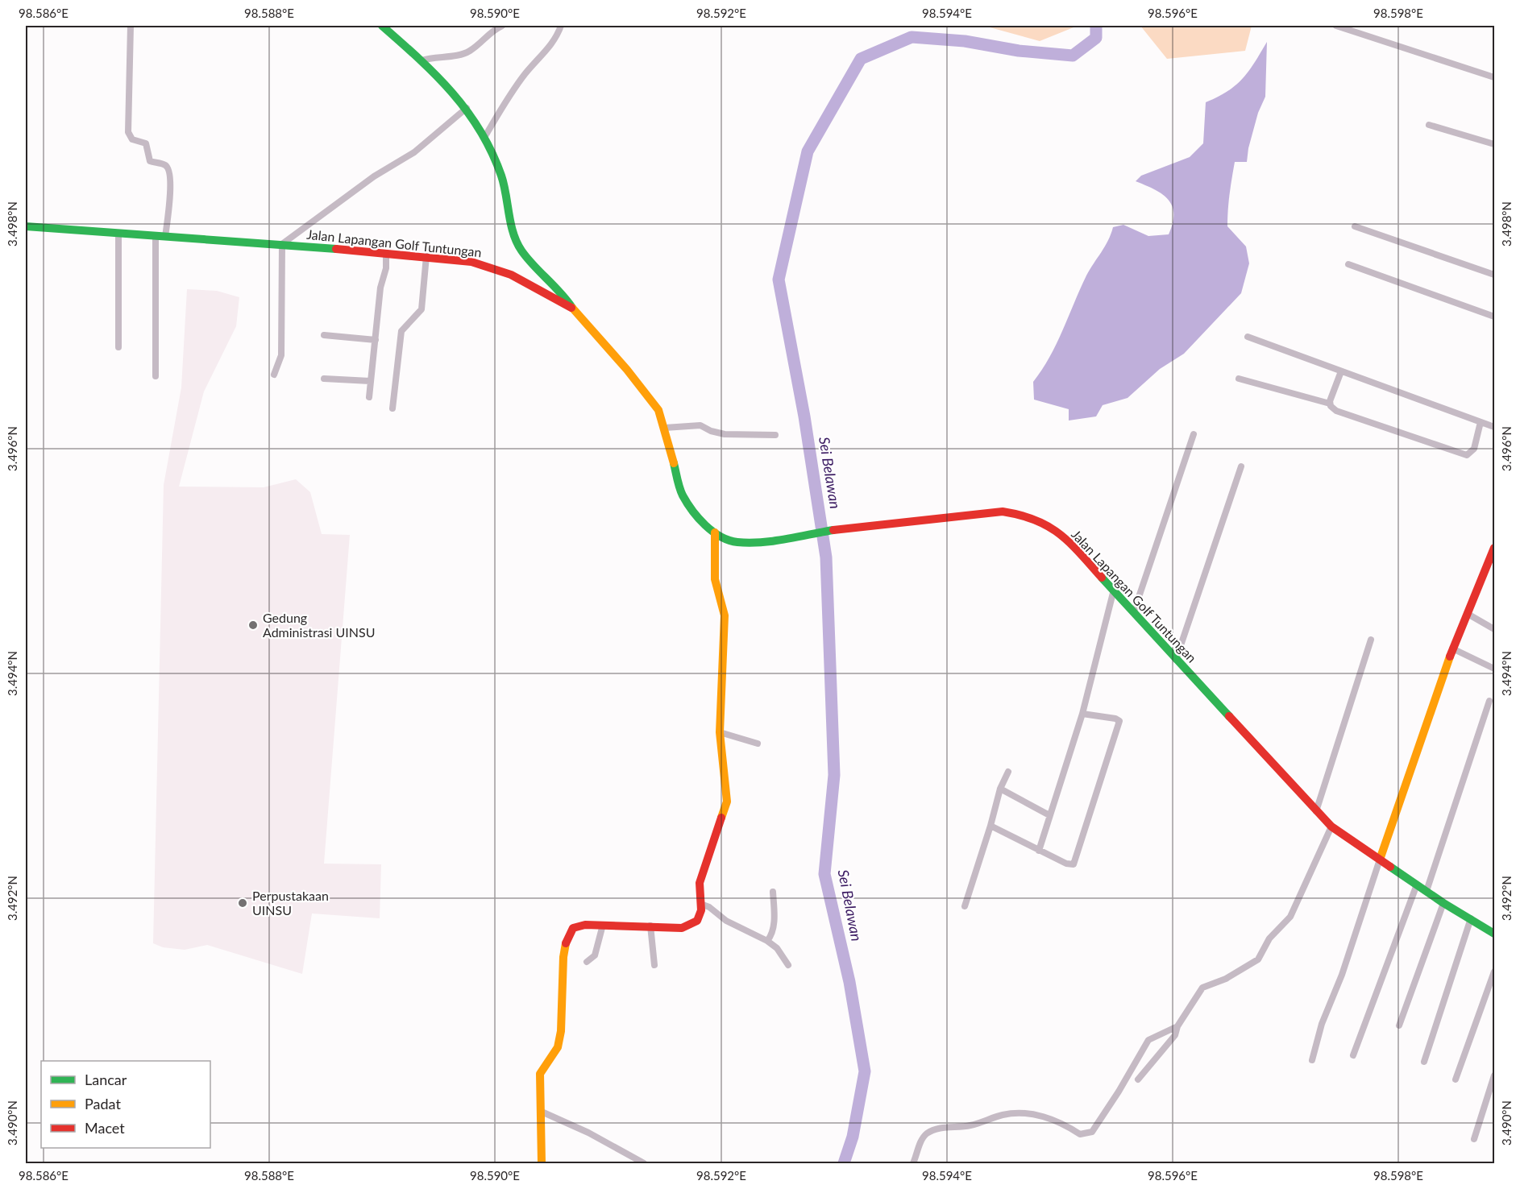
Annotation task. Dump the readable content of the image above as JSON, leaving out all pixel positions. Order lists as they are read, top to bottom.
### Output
{
  "streets": {
    "street": ["Jalan Lapangan Golf Tuntungan"]
  },
  "water": ["Sei Belawan"],
  "places": ["Gedung Administrasi UINSU", "Perpustakaan UINSU"],
  "legend": ["Lancar", "Padat", "Macet"],
  "coordinates": [
    "98.586°E",
    "98.588°E",
    "98.590°E",
    "98.592°E",
    "98.594°E",
    "98.596°E",
    "98.598°E",
    "3.498°N",
    "3.496°N",
    "3.494°N",
    "3.492°N",
    "3.490°N"
  ]
}
